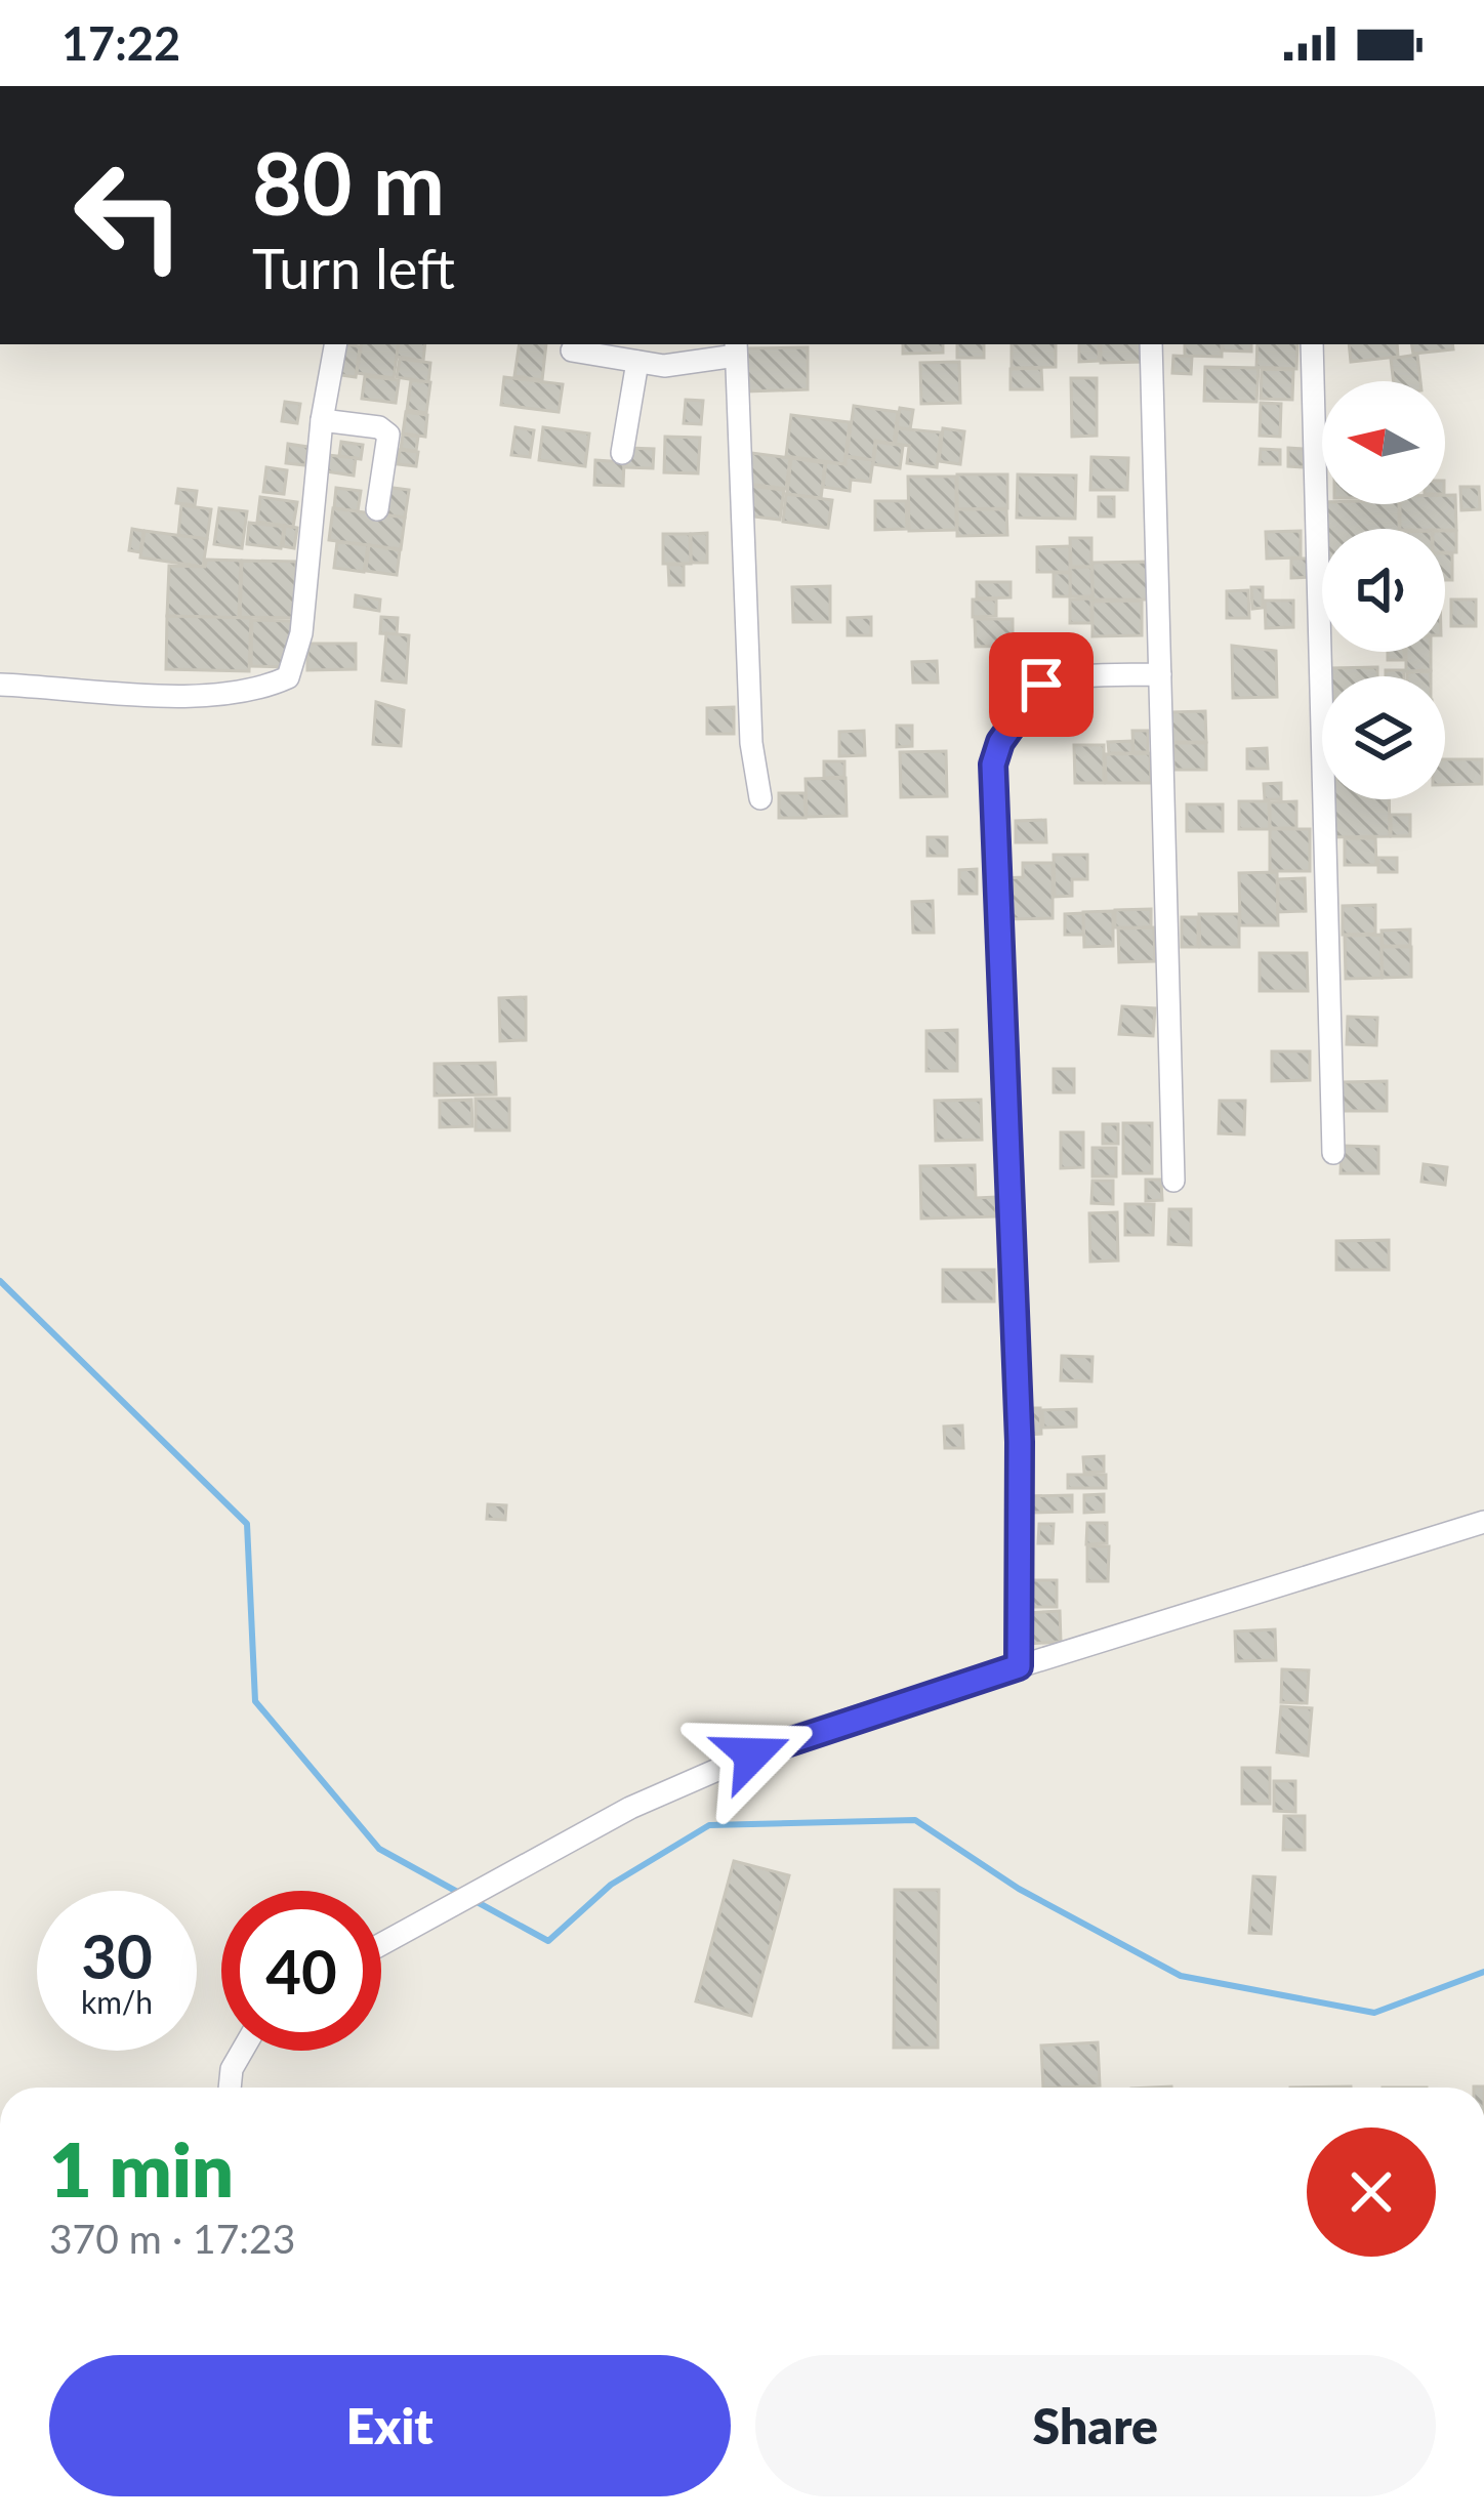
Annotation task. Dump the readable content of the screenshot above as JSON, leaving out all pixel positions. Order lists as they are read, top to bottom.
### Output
{
  "north": "left",
  "page": {
    "status": "17:22",
    "turn": ["80 m", "Turn left"],
    "speed": "30 km/h",
    "limit": "40",
    "heading": ["1 min", "370 m · 17:23"],
    "buttons": ["Exit", "Share"]
  }
}
